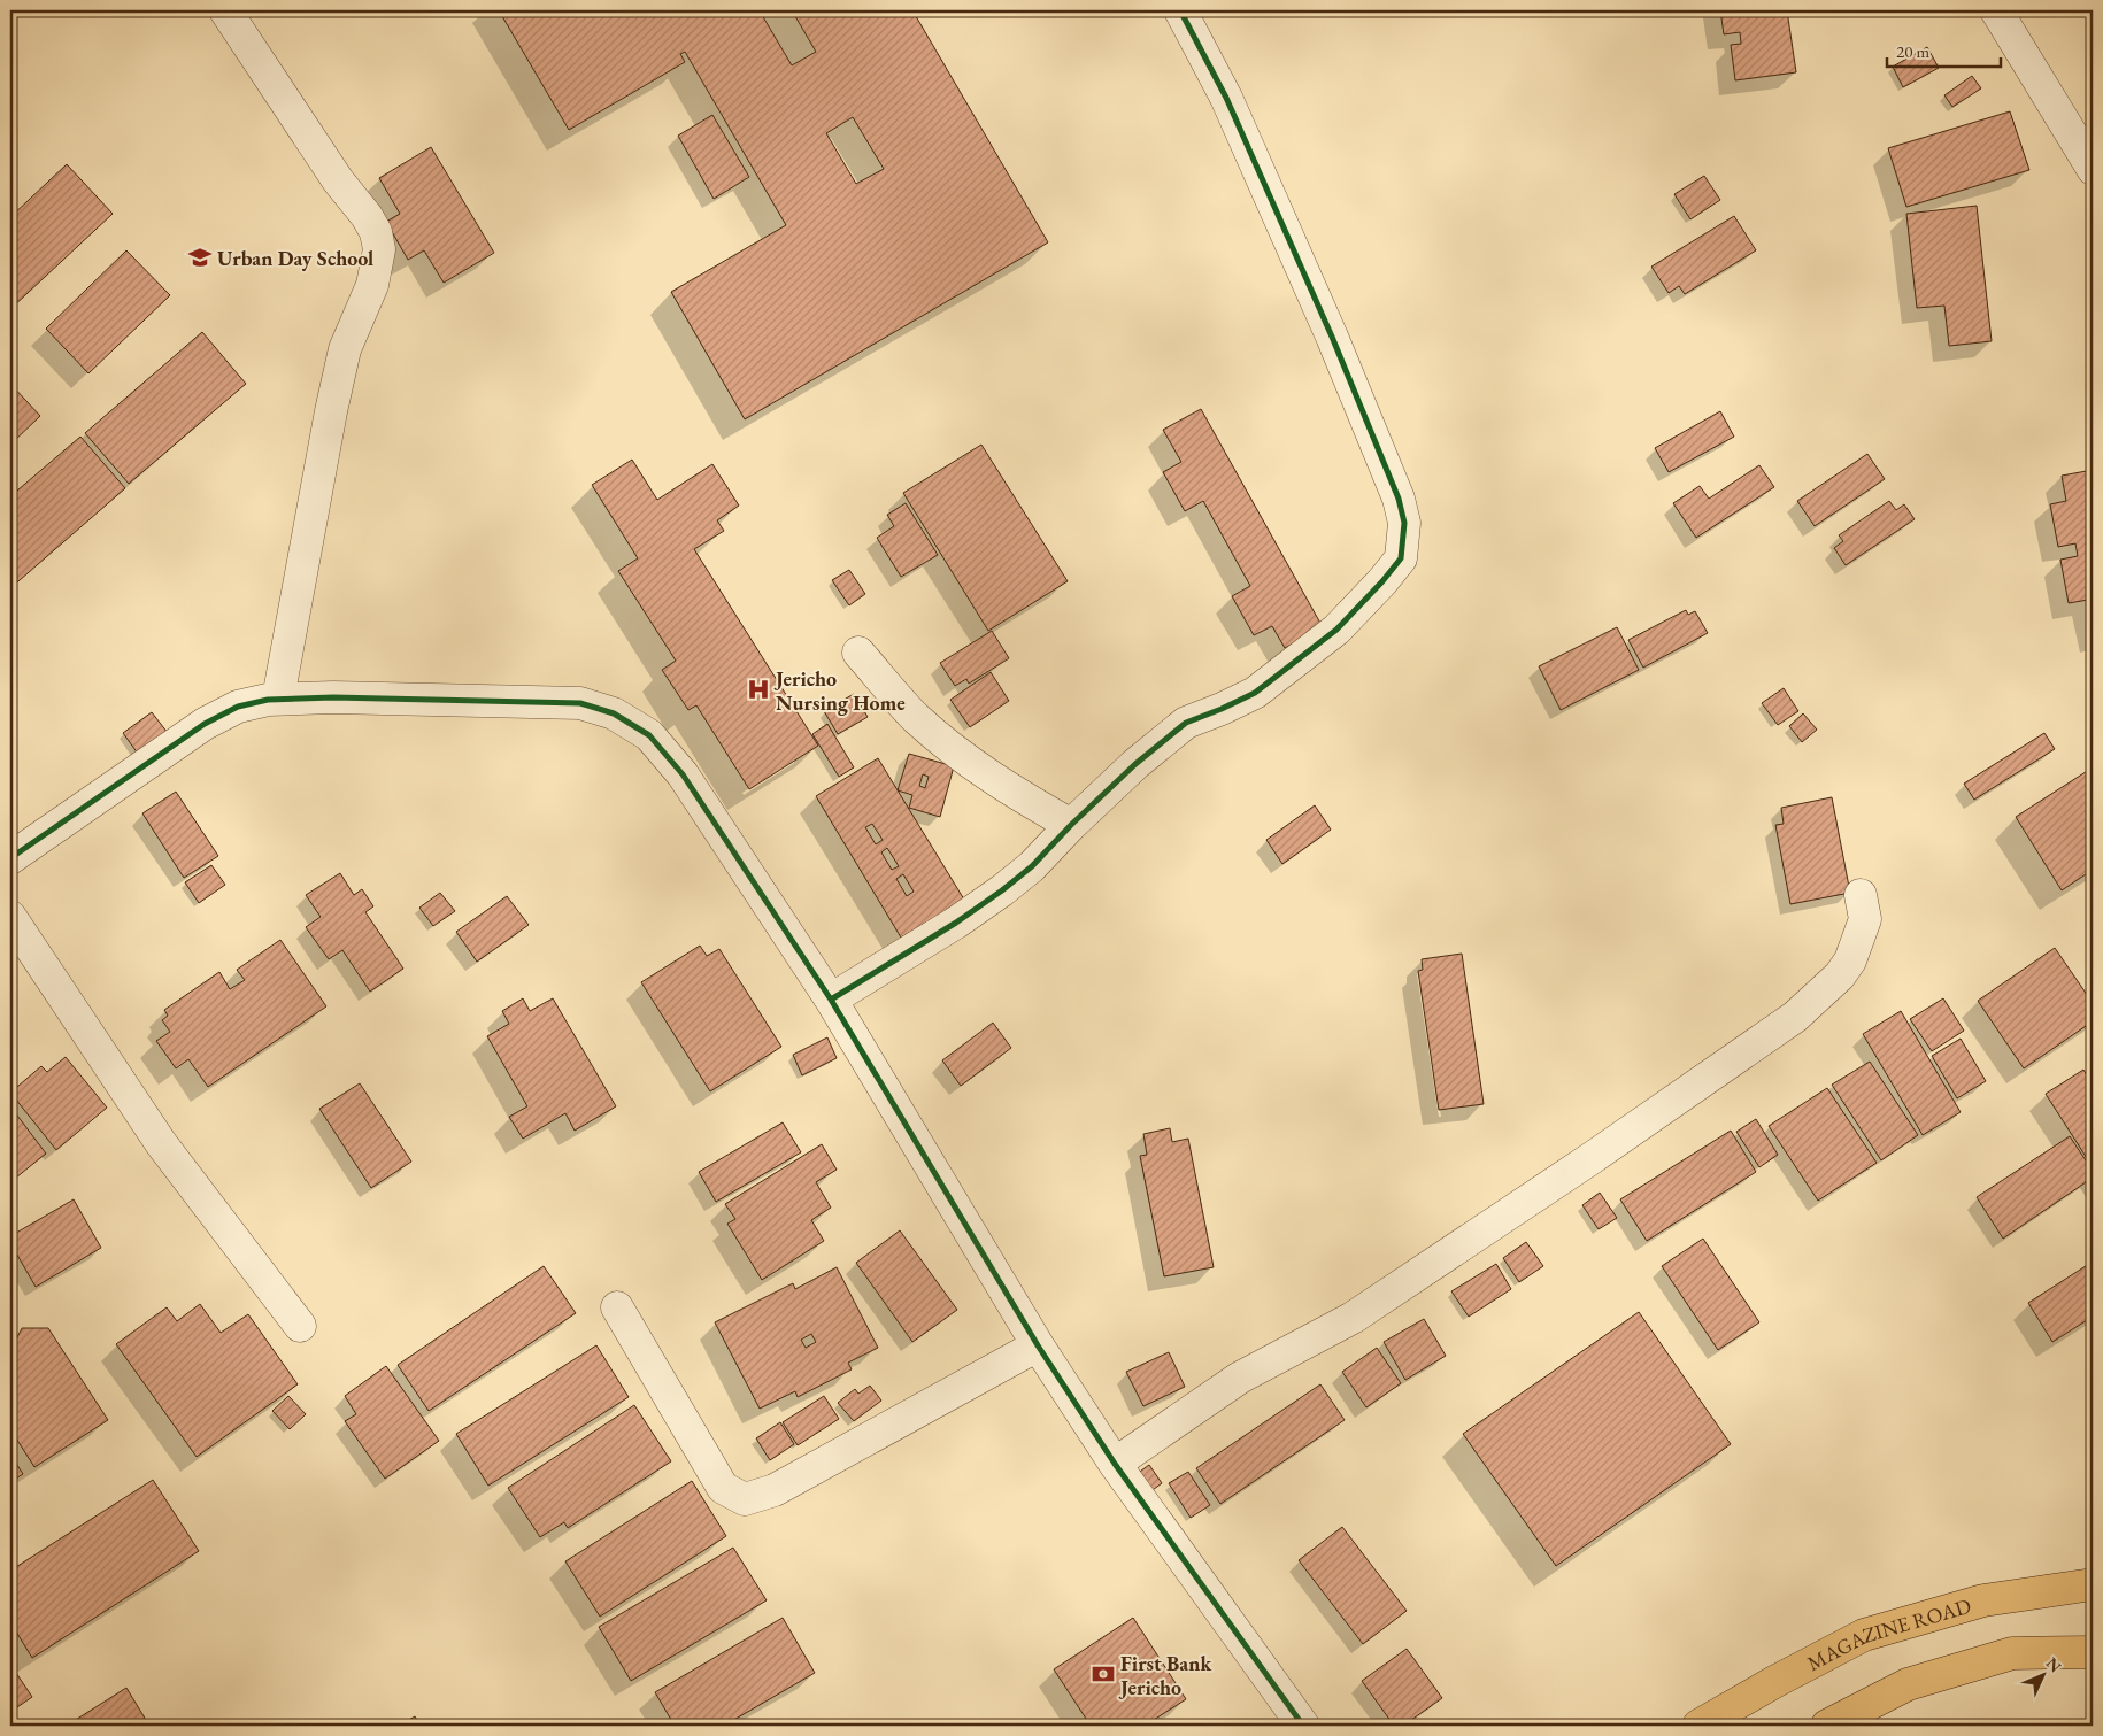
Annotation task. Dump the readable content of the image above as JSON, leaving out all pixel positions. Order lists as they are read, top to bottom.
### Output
{
  "streets": {
    "main road": ["MAGAZINE ROAD"]
  },
  "places": {
    "school or university": ["Urban Day School"],
    "hospital": ["Jericho Nursing Home"],
    "bank": ["First Bank Jericho"]
  },
  "scale_bar": "20 m",
  "north": "top right"
}
